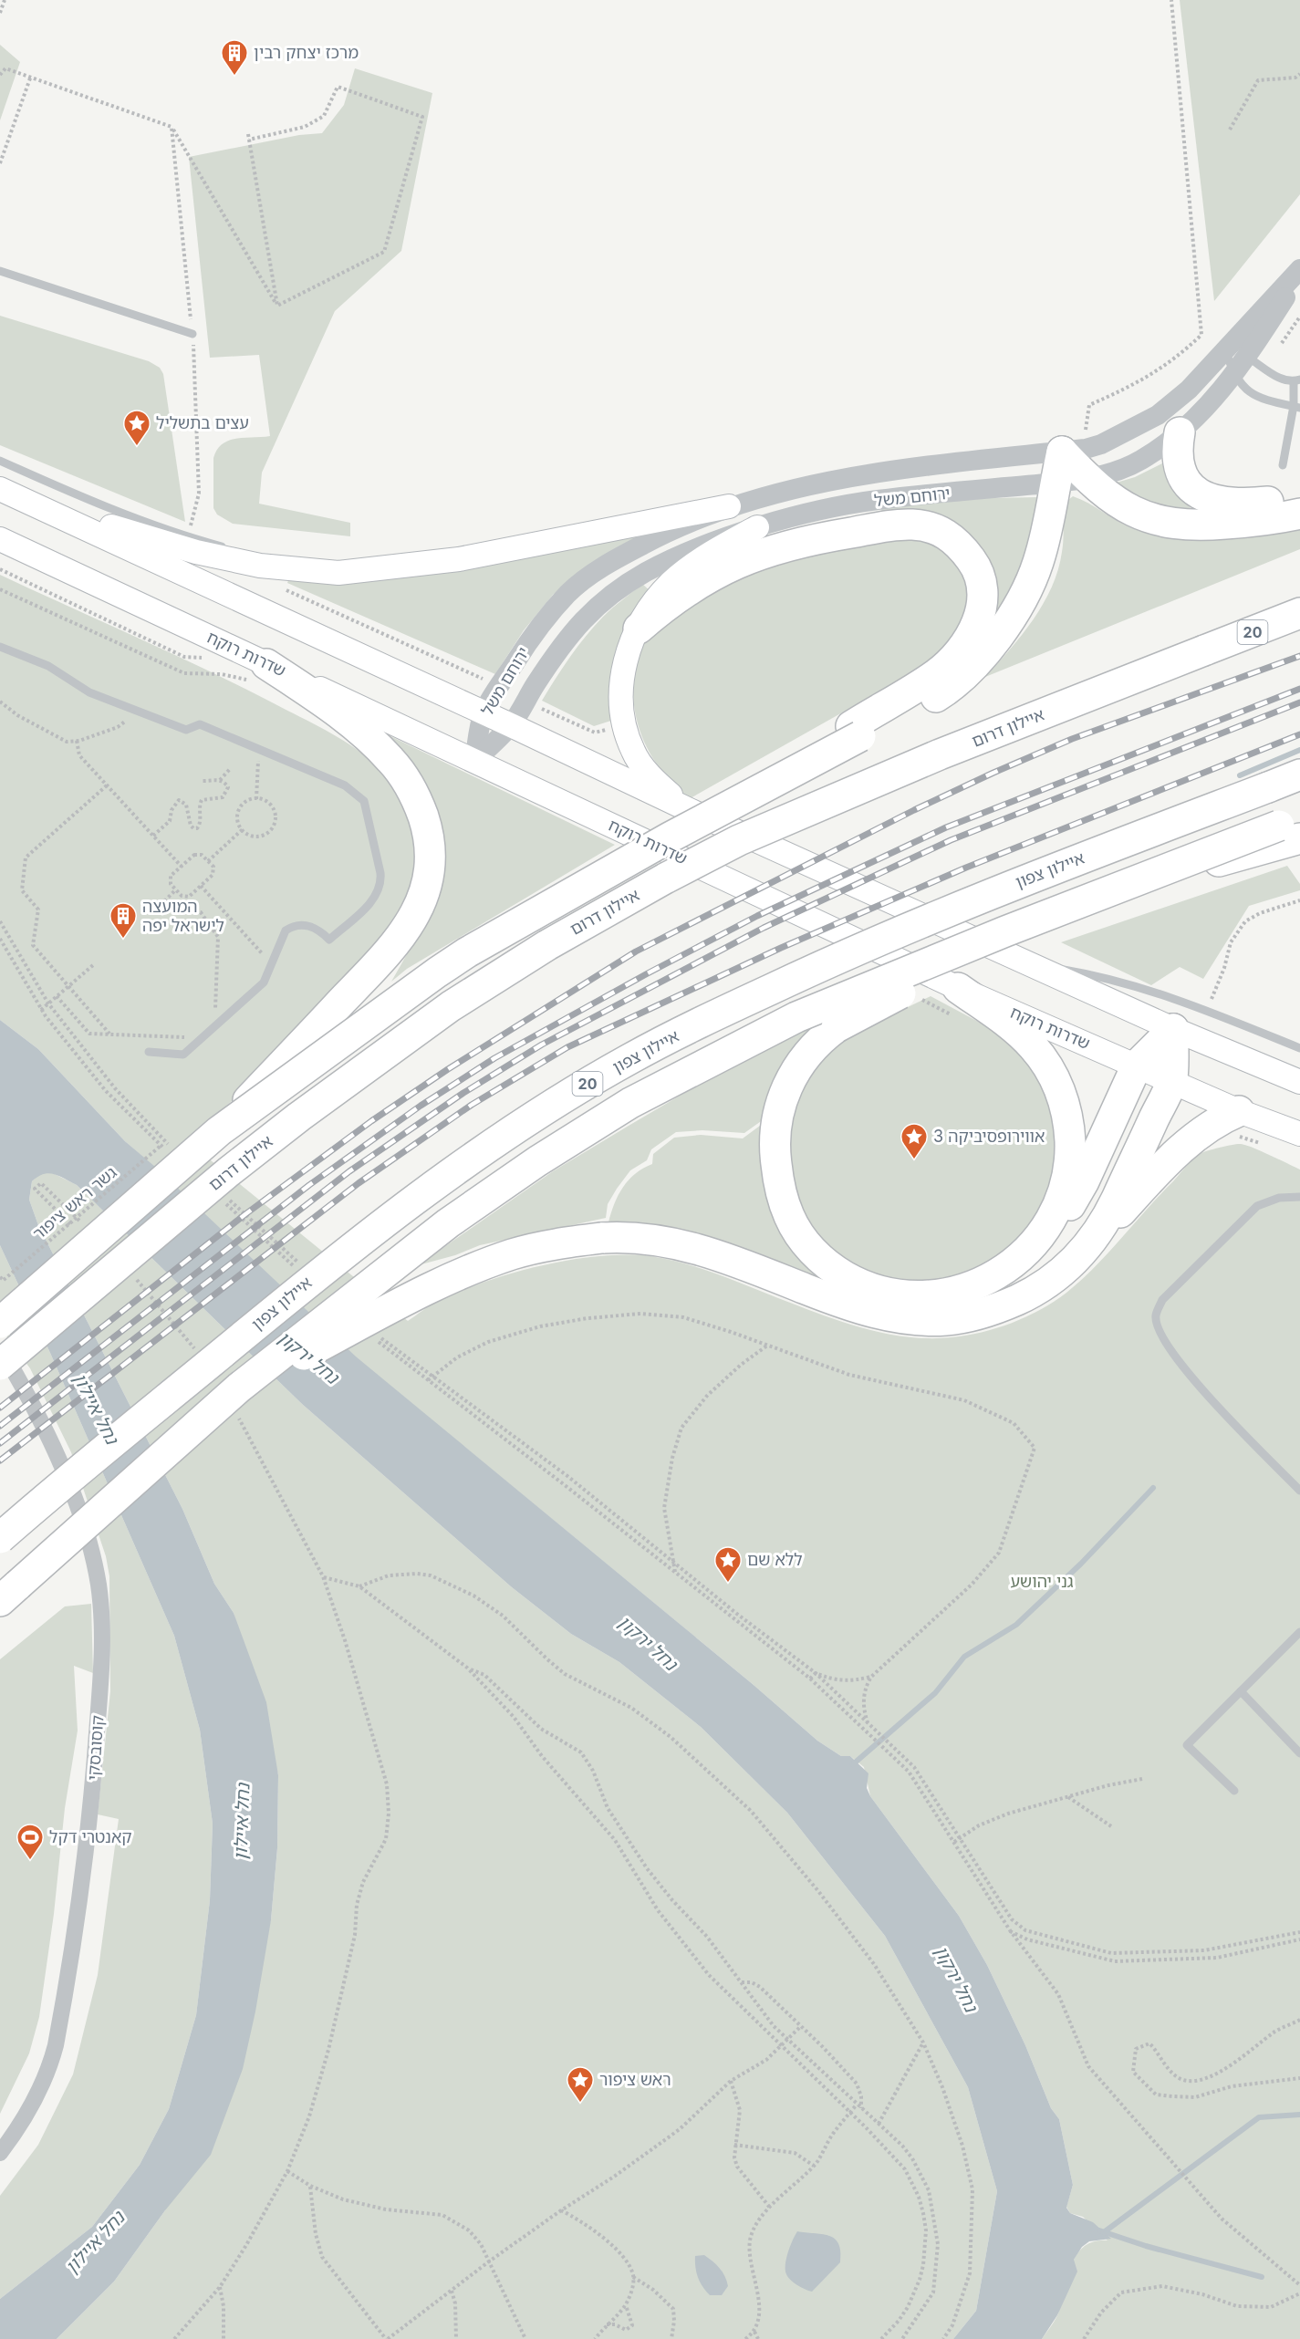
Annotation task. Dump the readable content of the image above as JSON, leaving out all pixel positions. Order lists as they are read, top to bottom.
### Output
{
  "streets": {
    "highway": ["20", "איילון דרום", "איילון צפון"],
    "main road": ["שדרות רוקח"],
    "street": ["ירוחם משל", "קוסובסקי"],
    "path": ["גשר ראש ציפור"]
  },
  "crossings": [
    ["ירוחם משל", "שדרות רוקח"]
  ],
  "water": ["נחל ירקון", "נחל איילון"],
  "parks": ["גני יהושע"],
  "places": {
    "building": ["מרכז יצחק רבין", "המועצה לישראל יפה"],
    "place": [
      "עצים בתשליל",
      "אווירופסיביקה 3",
      "ללא שם",
      "ראש ציפור"
    ],
    "sports": ["קאנטרי דקל"]
  }
}
